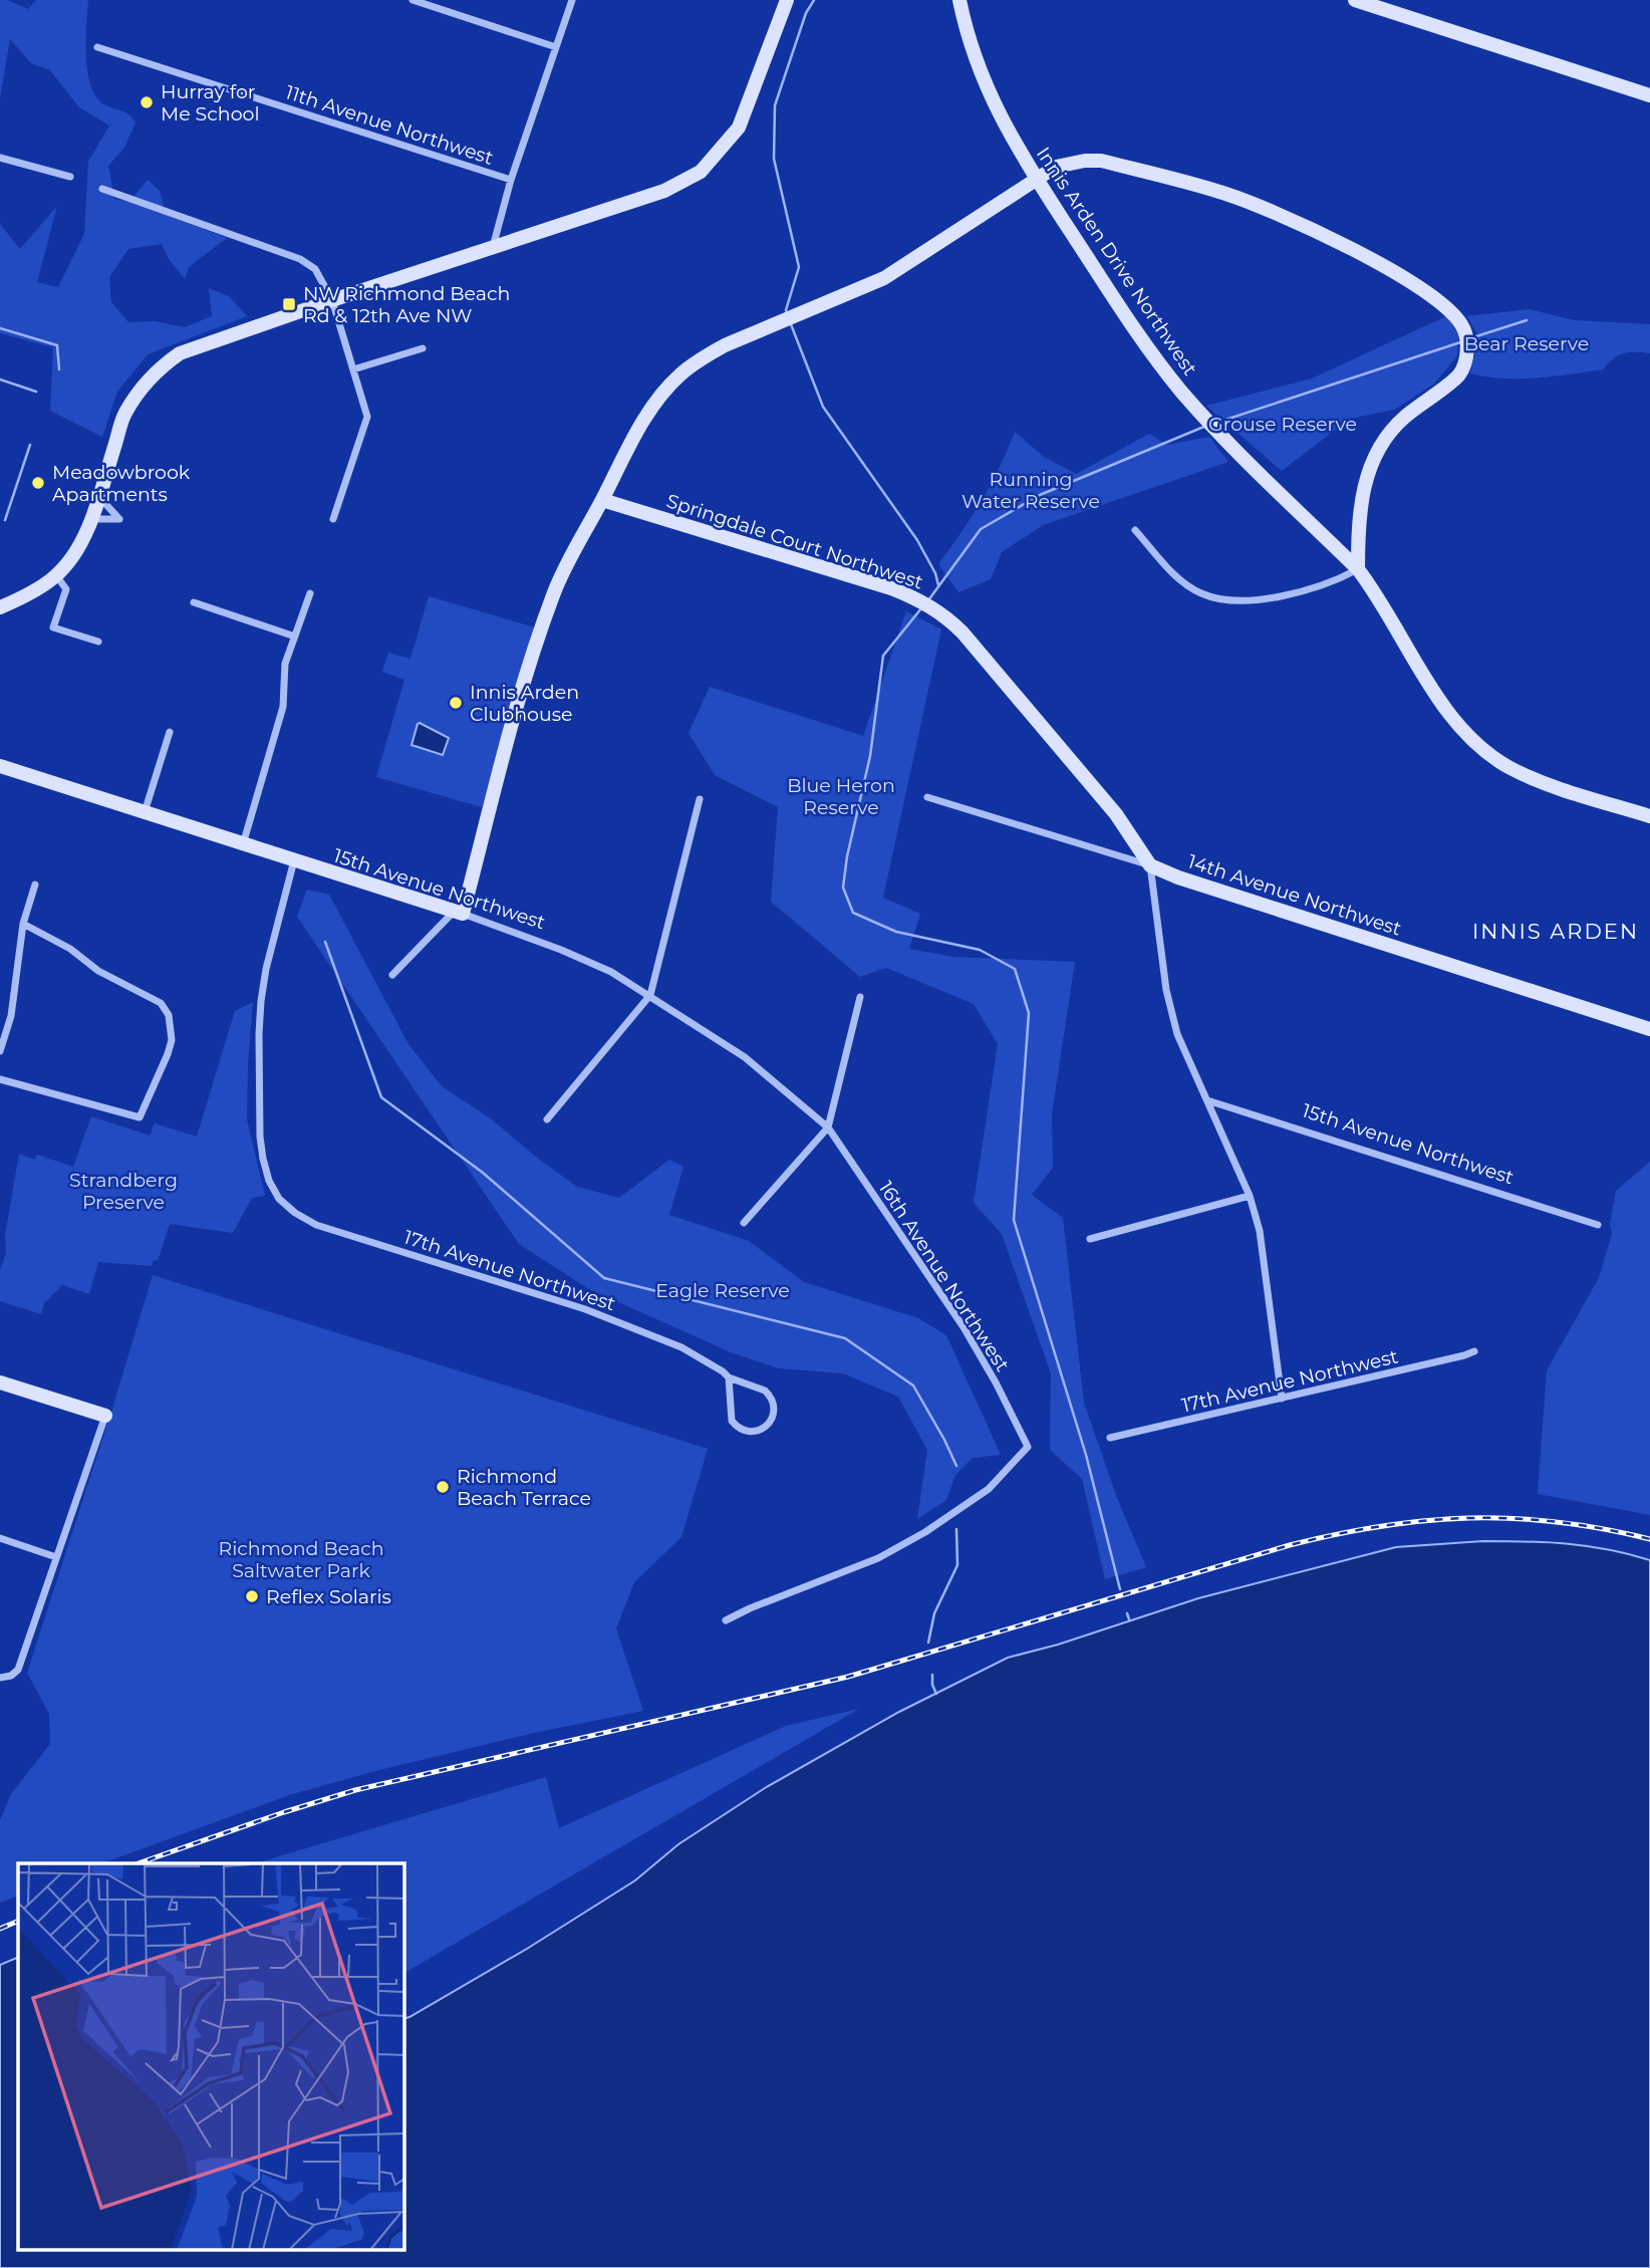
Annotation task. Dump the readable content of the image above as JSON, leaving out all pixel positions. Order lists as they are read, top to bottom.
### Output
{
  "streets": {
    "street": [
      "11th Avenue Northwest",
      "Innis Arden Drive Northwest",
      "Springdale Court Northwest",
      "15th Avenue Northwest",
      "14th Avenue Northwest",
      "17th Avenue Northwest",
      "16th Avenue Northwest"
    ]
  },
  "crossings": [
    ["Springdale Court Northwest", "14th Avenue Northwest"],
    ["15th Avenue Northwest", "17th Avenue Northwest"],
    ["15th Avenue Northwest", "16th Avenue Northwest"]
  ],
  "districts": ["INNIS ARDEN"],
  "parks": [
    "Bear Reserve",
    "Grouse Reserve",
    "Running Water Reserve",
    "Blue Heron Reserve",
    "Strandberg Preserve",
    "Eagle Reserve",
    "Richmond Beach Saltwater Park"
  ],
  "places": {
    "other": [
      "Hurray for Me School",
      "Meadowbrook Apartments",
      "Innis Arden Clubhouse",
      "Richmond Beach Terrace",
      "Reflex Solaris"
    ],
    "transit": ["NW Richmond Beach Rd & 12th Ave NW"]
  }
}
